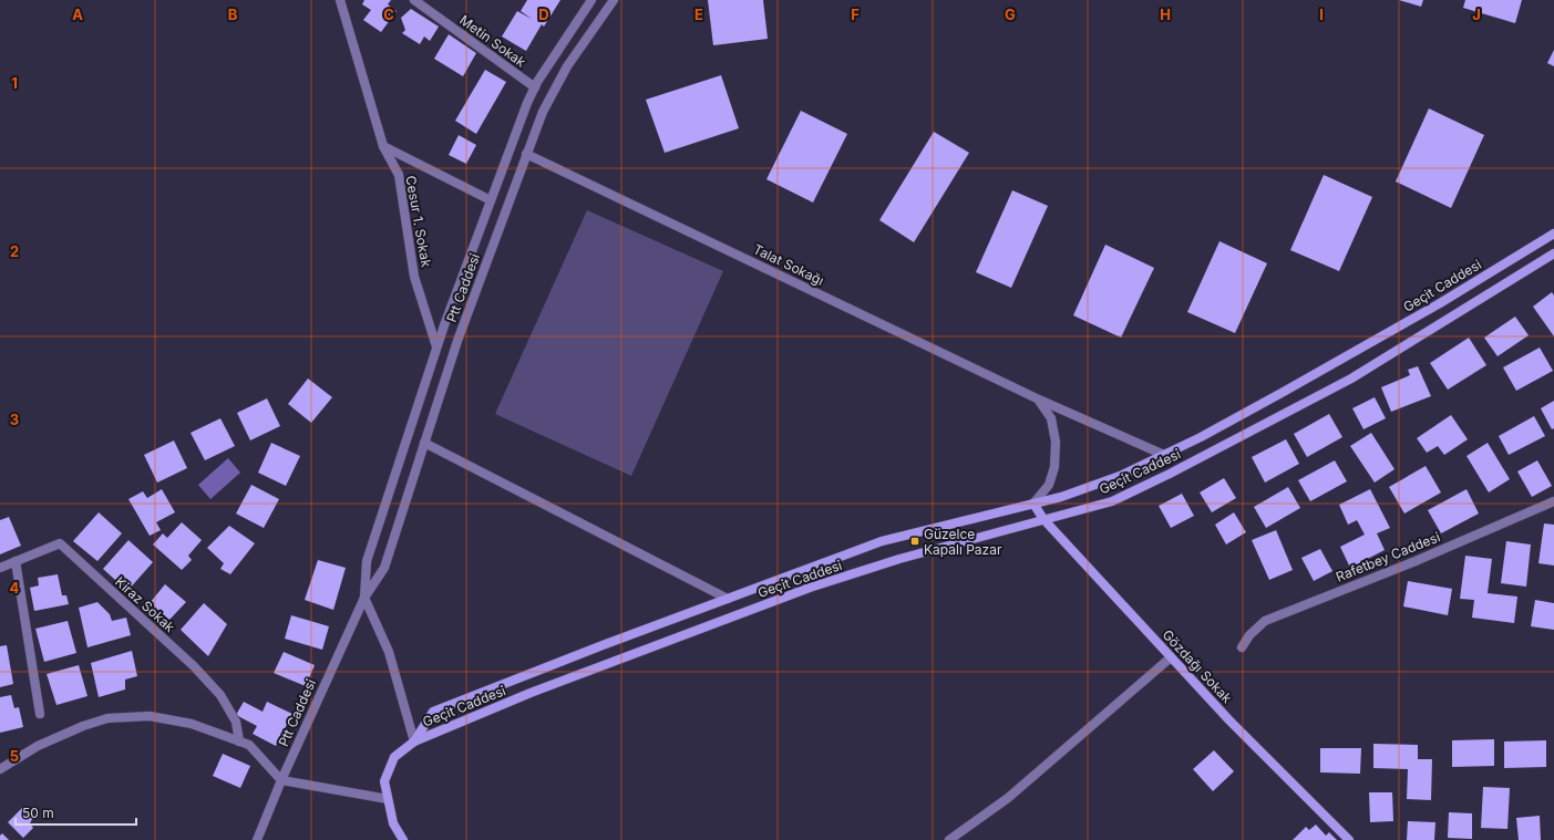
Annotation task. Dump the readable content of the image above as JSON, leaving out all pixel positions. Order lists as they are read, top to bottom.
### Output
{
  "streets": {
    "main road": ["Geçit Caddesi", "Gözdağı Sokak"],
    "street": [
      "Metin Sokak",
      "Cesur 1. Sokak",
      "Talat Sokağı",
      "Ptt Caddesi",
      "Rafetbey Caddesi",
      "Kiraz Sokak"
    ]
  },
  "crossings": [
    ["Metin Sokak", "Ptt Caddesi"],
    ["Cesur 1. Sokak", "Ptt Caddesi"],
    ["Talat Sokağı", "Geçit Caddesi"],
    ["Talat Sokağı", "Ptt Caddesi"],
    ["Geçit Caddesi", "Gözdağı Sokak"]
  ],
  "places": {
    "transit": ["Güzelce Kapalı Pazar"]
  },
  "scale_bar": "50 m",
  "grid": {
    "columns": [
      "A",
      "B",
      "C",
      "D",
      "E",
      "F",
      "G",
      "H",
      "I",
      "J"
    ],
    "rows": [
      "1",
      "2",
      "3",
      "4",
      "5"
    ]
  }
}
